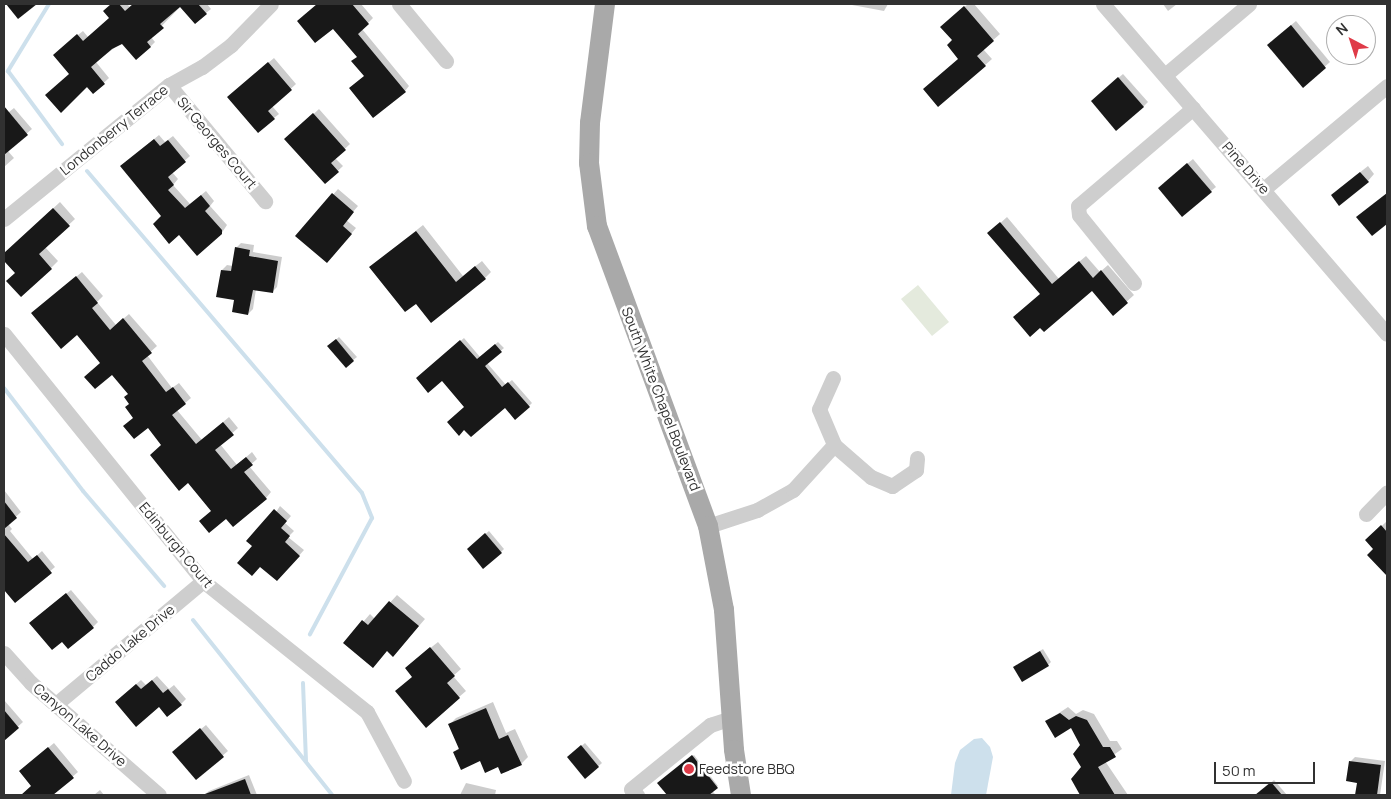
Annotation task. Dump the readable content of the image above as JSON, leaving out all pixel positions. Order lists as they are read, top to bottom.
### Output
{
  "streets": {
    "main road": ["South White Chapel Boulevard"],
    "street": [
      "Londonberry Terrace",
      "Sir Georges Court",
      "Pine Drive",
      "Edinburgh Court",
      "Caddo Lake Drive",
      "Canyon Lake Drive"
    ]
  },
  "crossings": [
    ["Londonberry Terrace", "Sir Georges Court"],
    ["Edinburgh Court", "Caddo Lake Drive"],
    ["Caddo Lake Drive", "Canyon Lake Drive"]
  ],
  "places": ["Feedstore BBQ"],
  "scale_bar": "50 m",
  "north": "top left"
}
